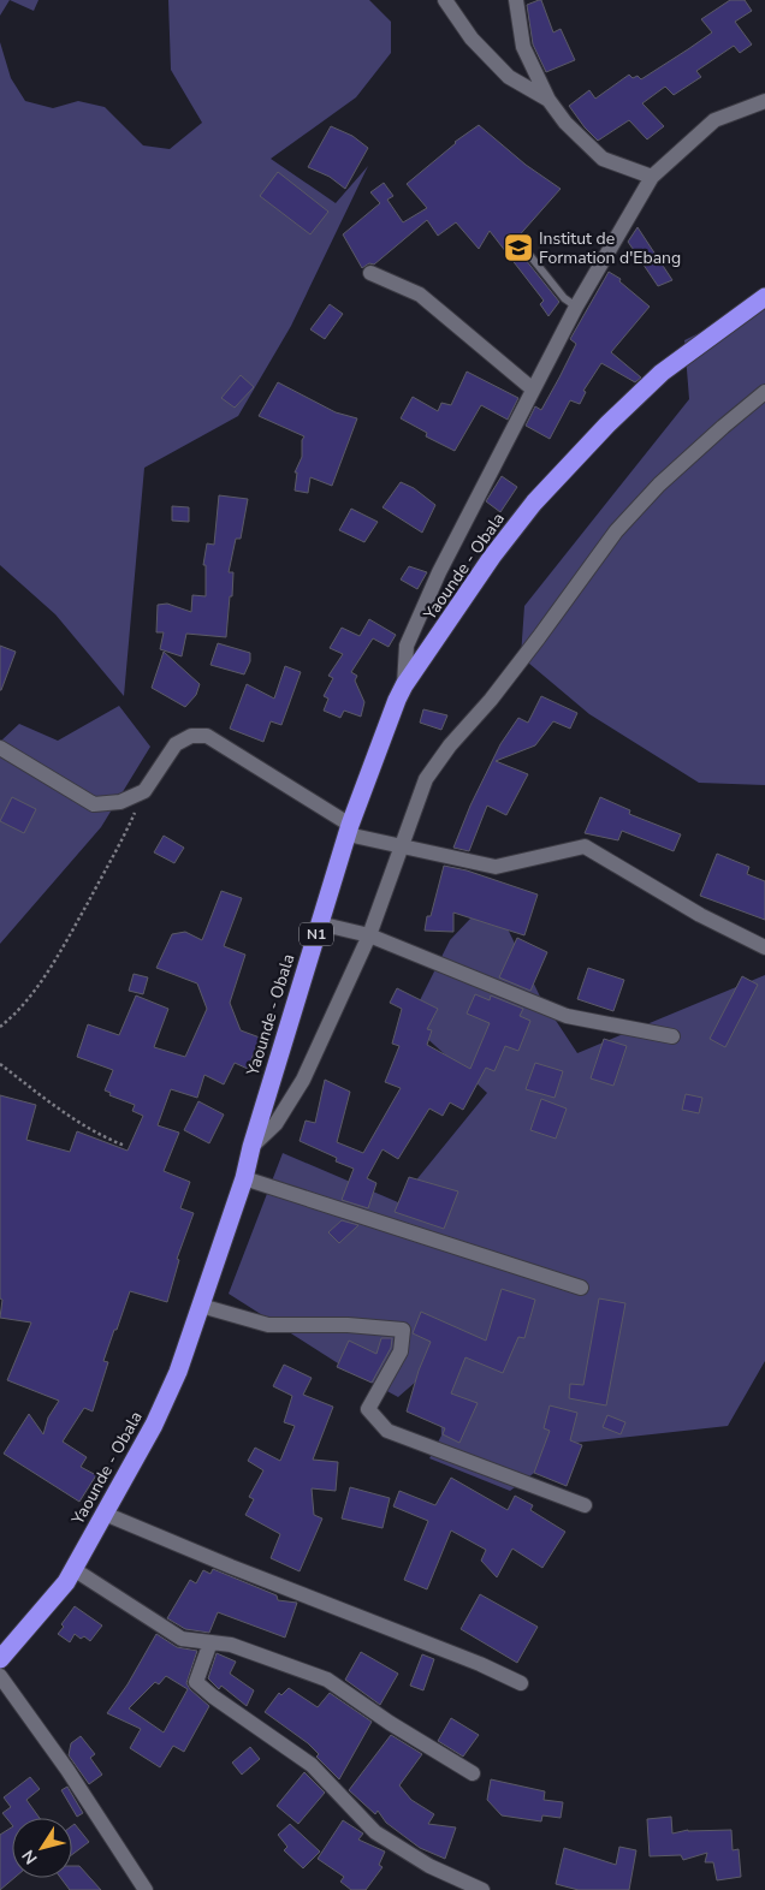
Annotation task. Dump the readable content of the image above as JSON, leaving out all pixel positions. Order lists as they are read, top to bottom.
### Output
{
  "streets": {
    "highway": ["Yaounde - Obala", "N1"]
  },
  "places": {
    "school or university": ["Institut de Formation d'Ebang"]
  },
  "north": "bottom left"
}
